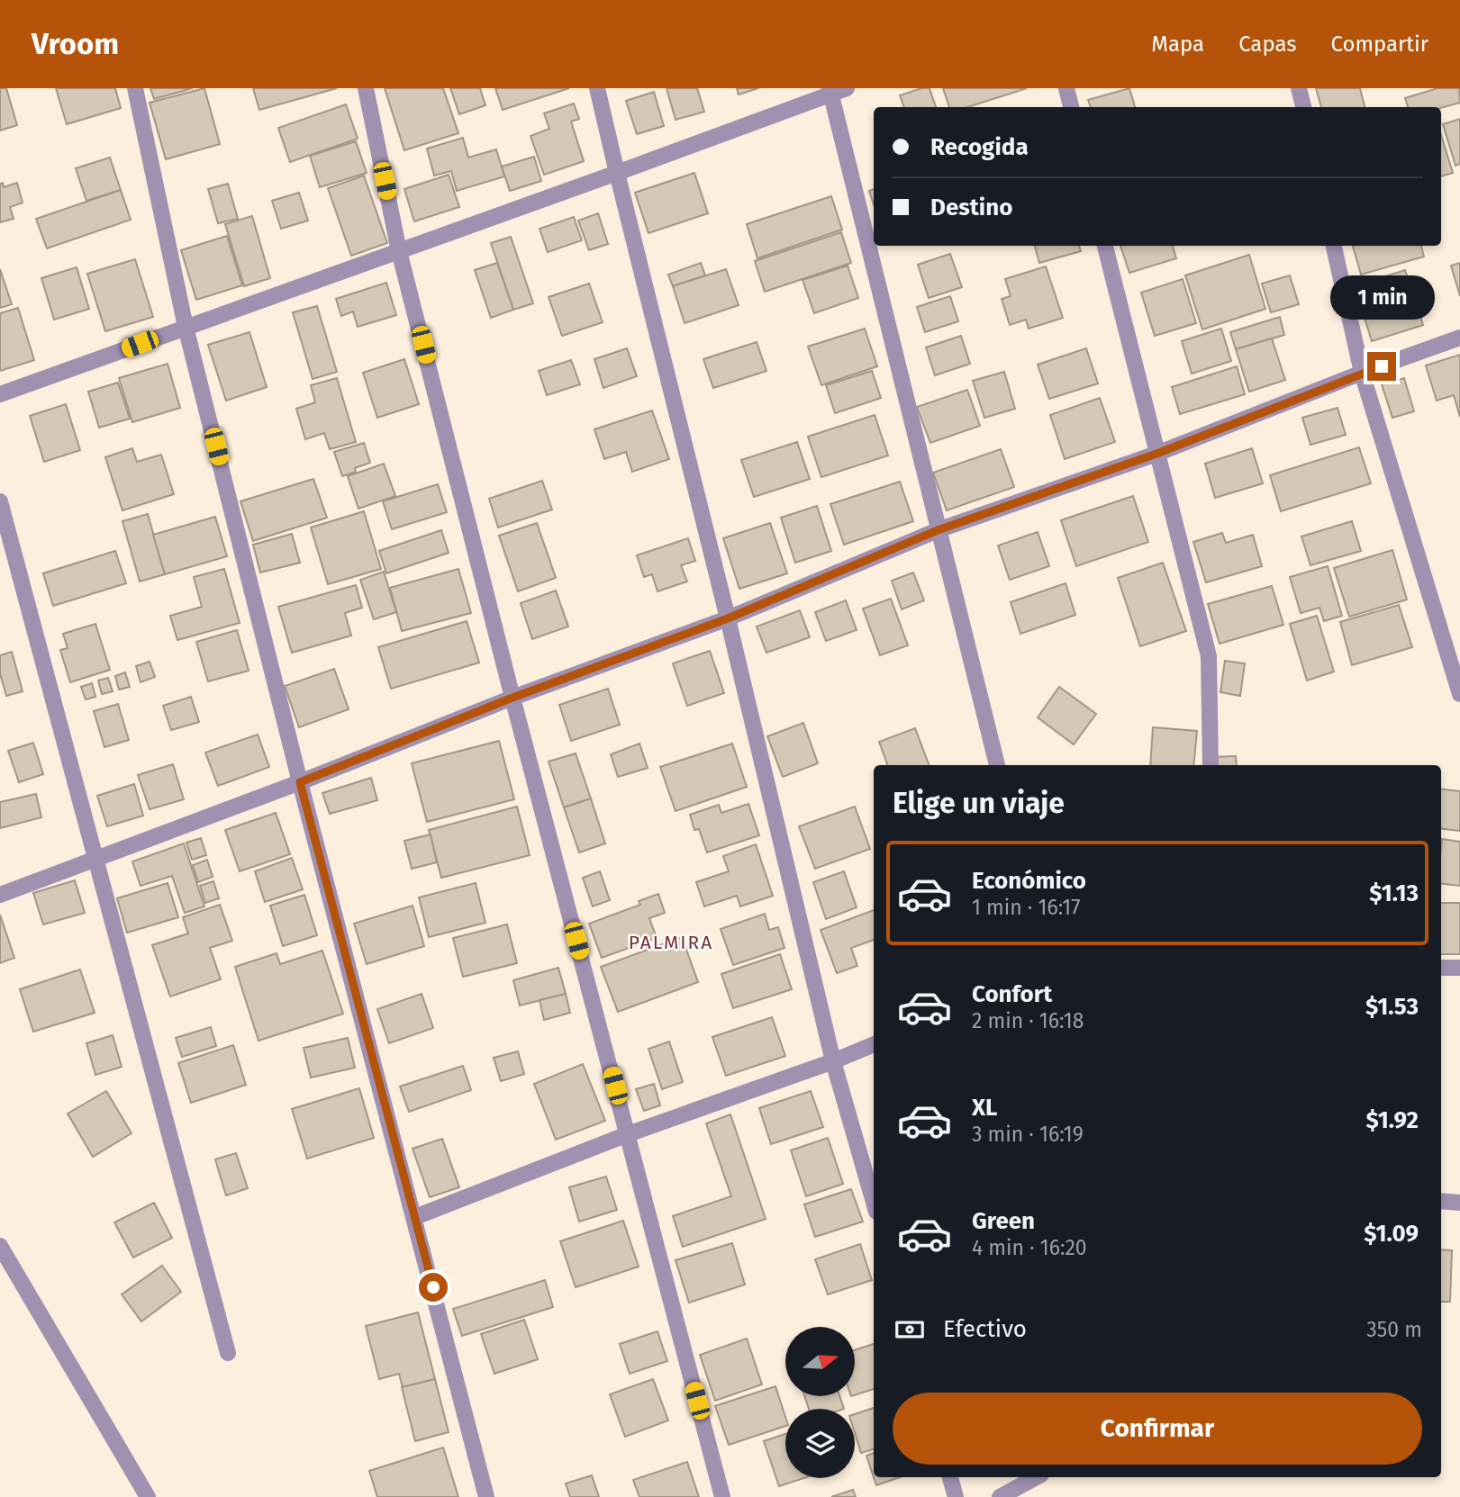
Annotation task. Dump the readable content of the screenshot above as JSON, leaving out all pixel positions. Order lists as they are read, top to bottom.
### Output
{
  "districts": ["PALMIRA"],
  "north": "right",
  "page": {
    "header": "Vroom",
    "nav": ["Mapa", "Capas", "Compartir"],
    "banner": ["Recogida", "Destino"],
    "bubble": "1 min",
    "heading": "Elige un viaje",
    "list": [
      {
        "name": "Económico",
        "note": "1 min · 16:17",
        "value": "$1.13"
      },
      {
        "name": "Confort",
        "note": "2 min · 16:18",
        "value": "$1.53"
      },
      {
        "name": "XL",
        "note": "3 min · 16:19",
        "value": "$1.92"
      },
      {
        "name": "Green",
        "note": "4 min · 16:20",
        "value": "$1.09"
      }
    ],
    "pay": ["Efectivo", "350 m"],
    "buttons": "Confirmar"
  }
}
